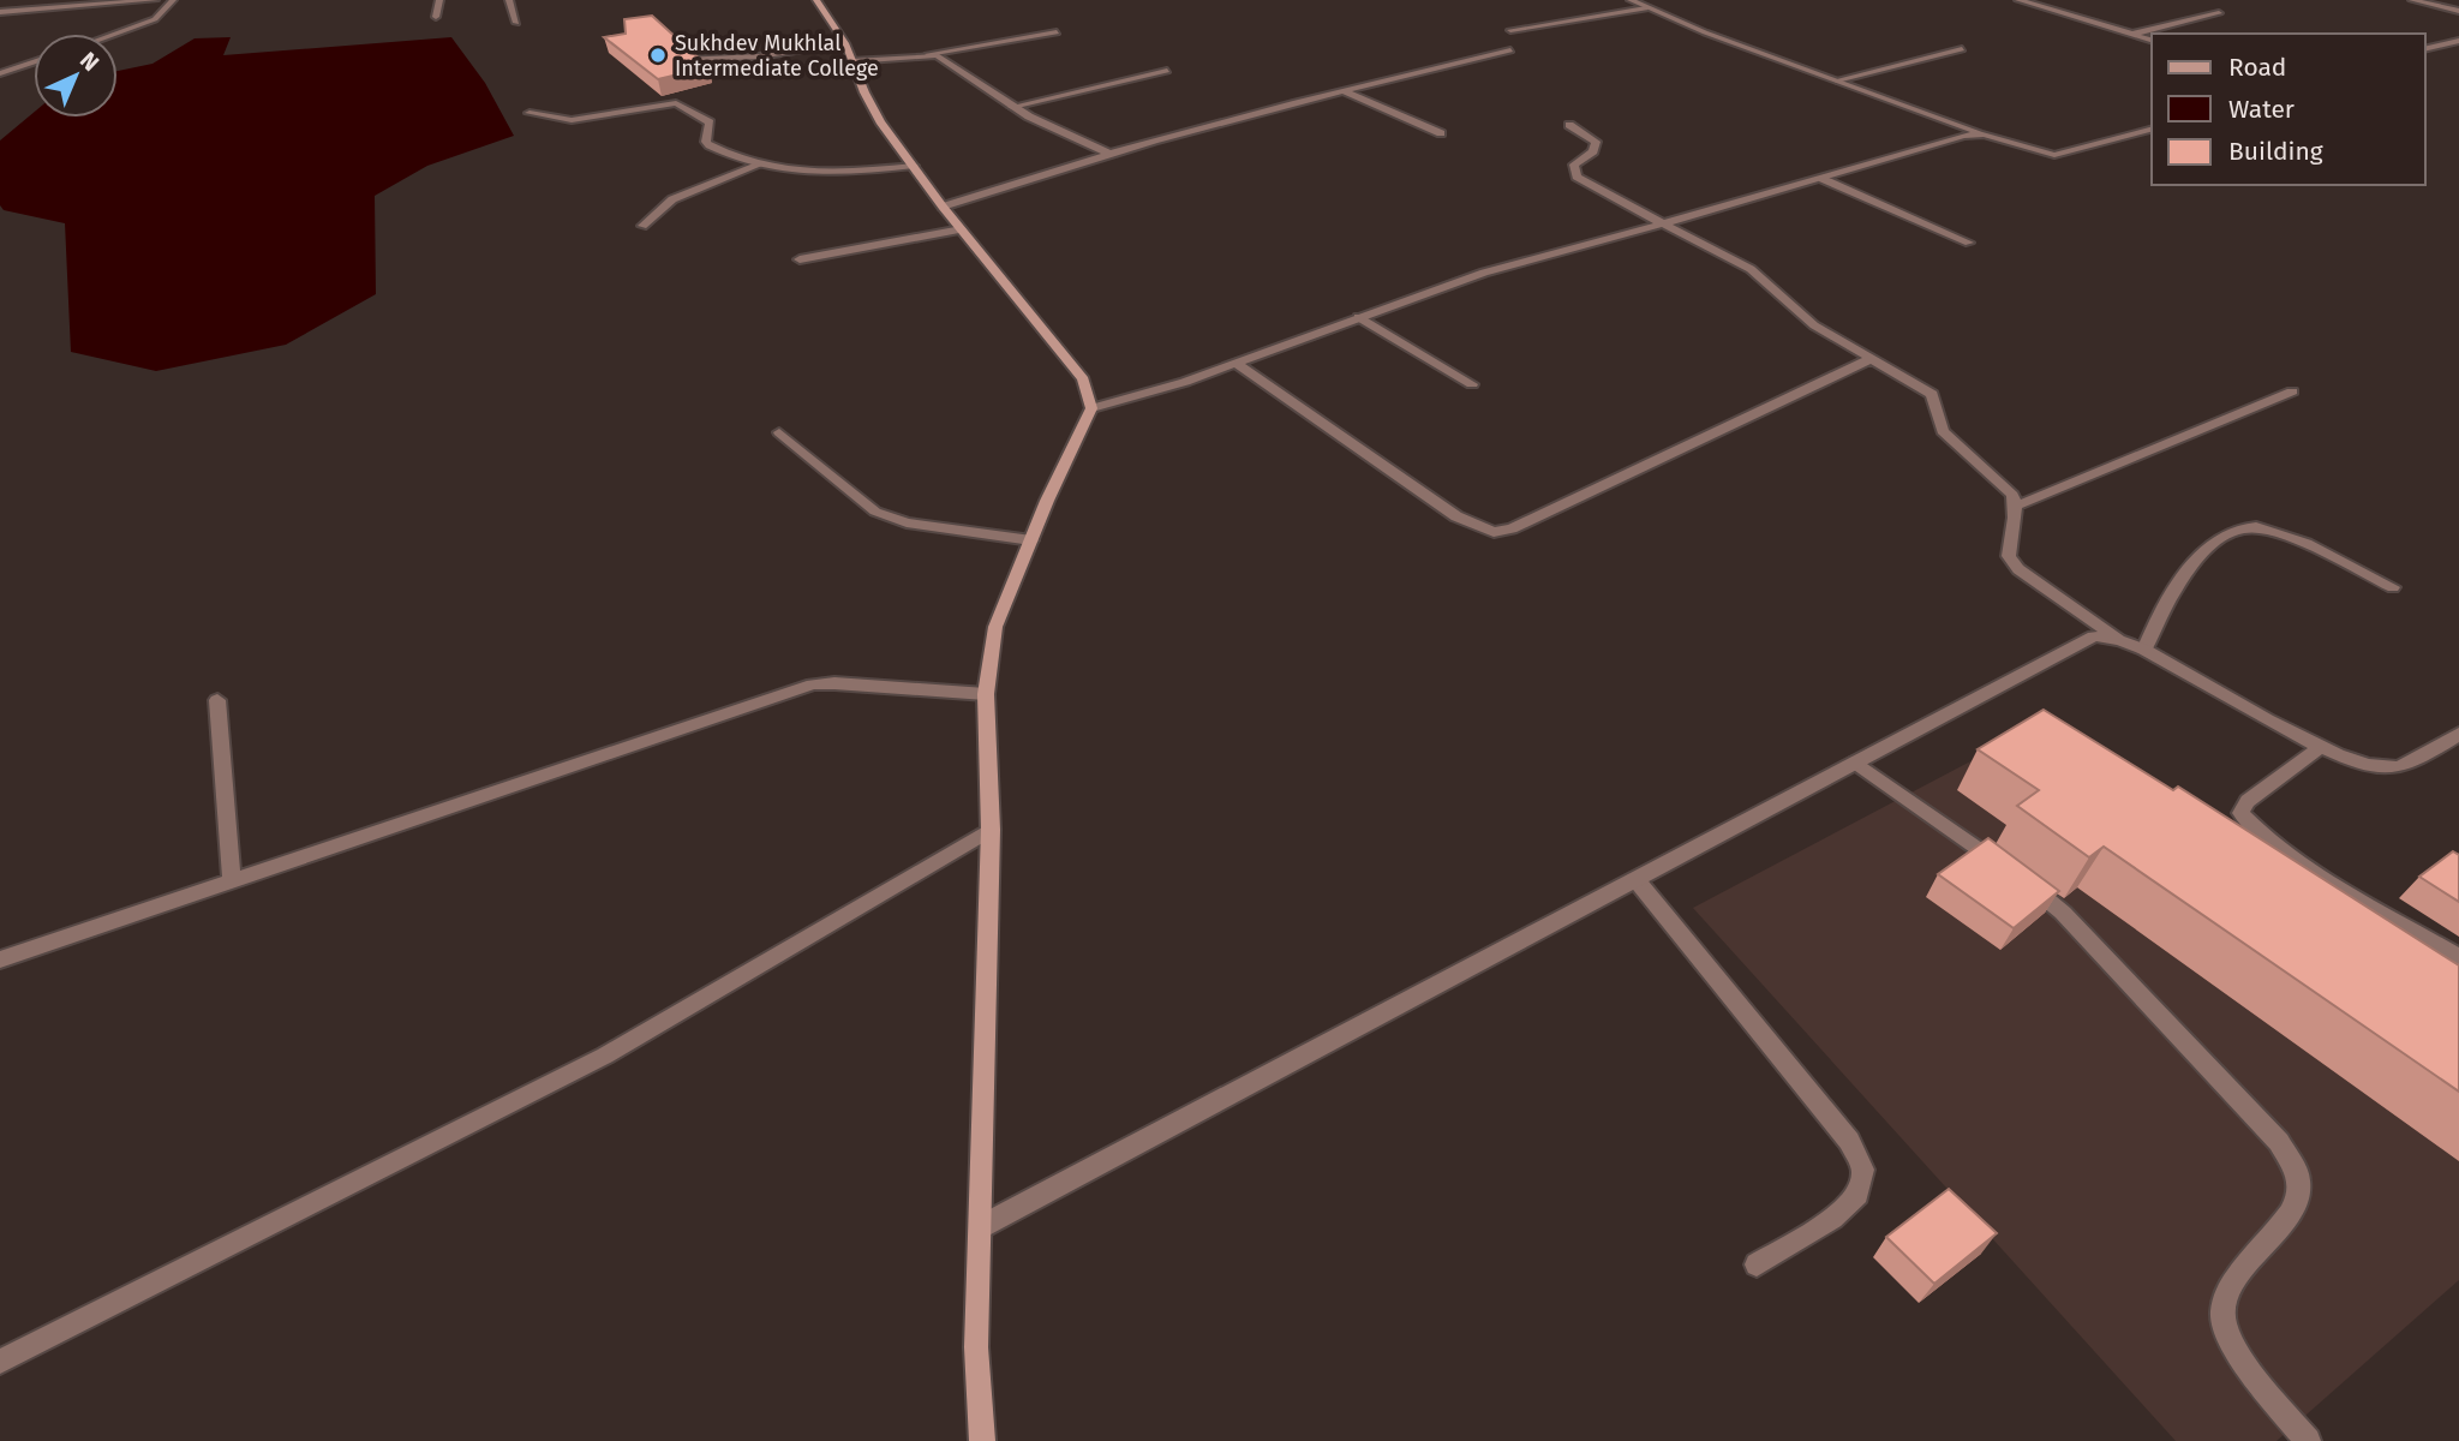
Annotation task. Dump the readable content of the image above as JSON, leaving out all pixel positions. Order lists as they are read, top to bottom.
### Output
{
  "places": ["Sukhdev Mukhlal Intermediate College"],
  "legend": ["Road", "Water", "Building"],
  "north": "top right"
}
